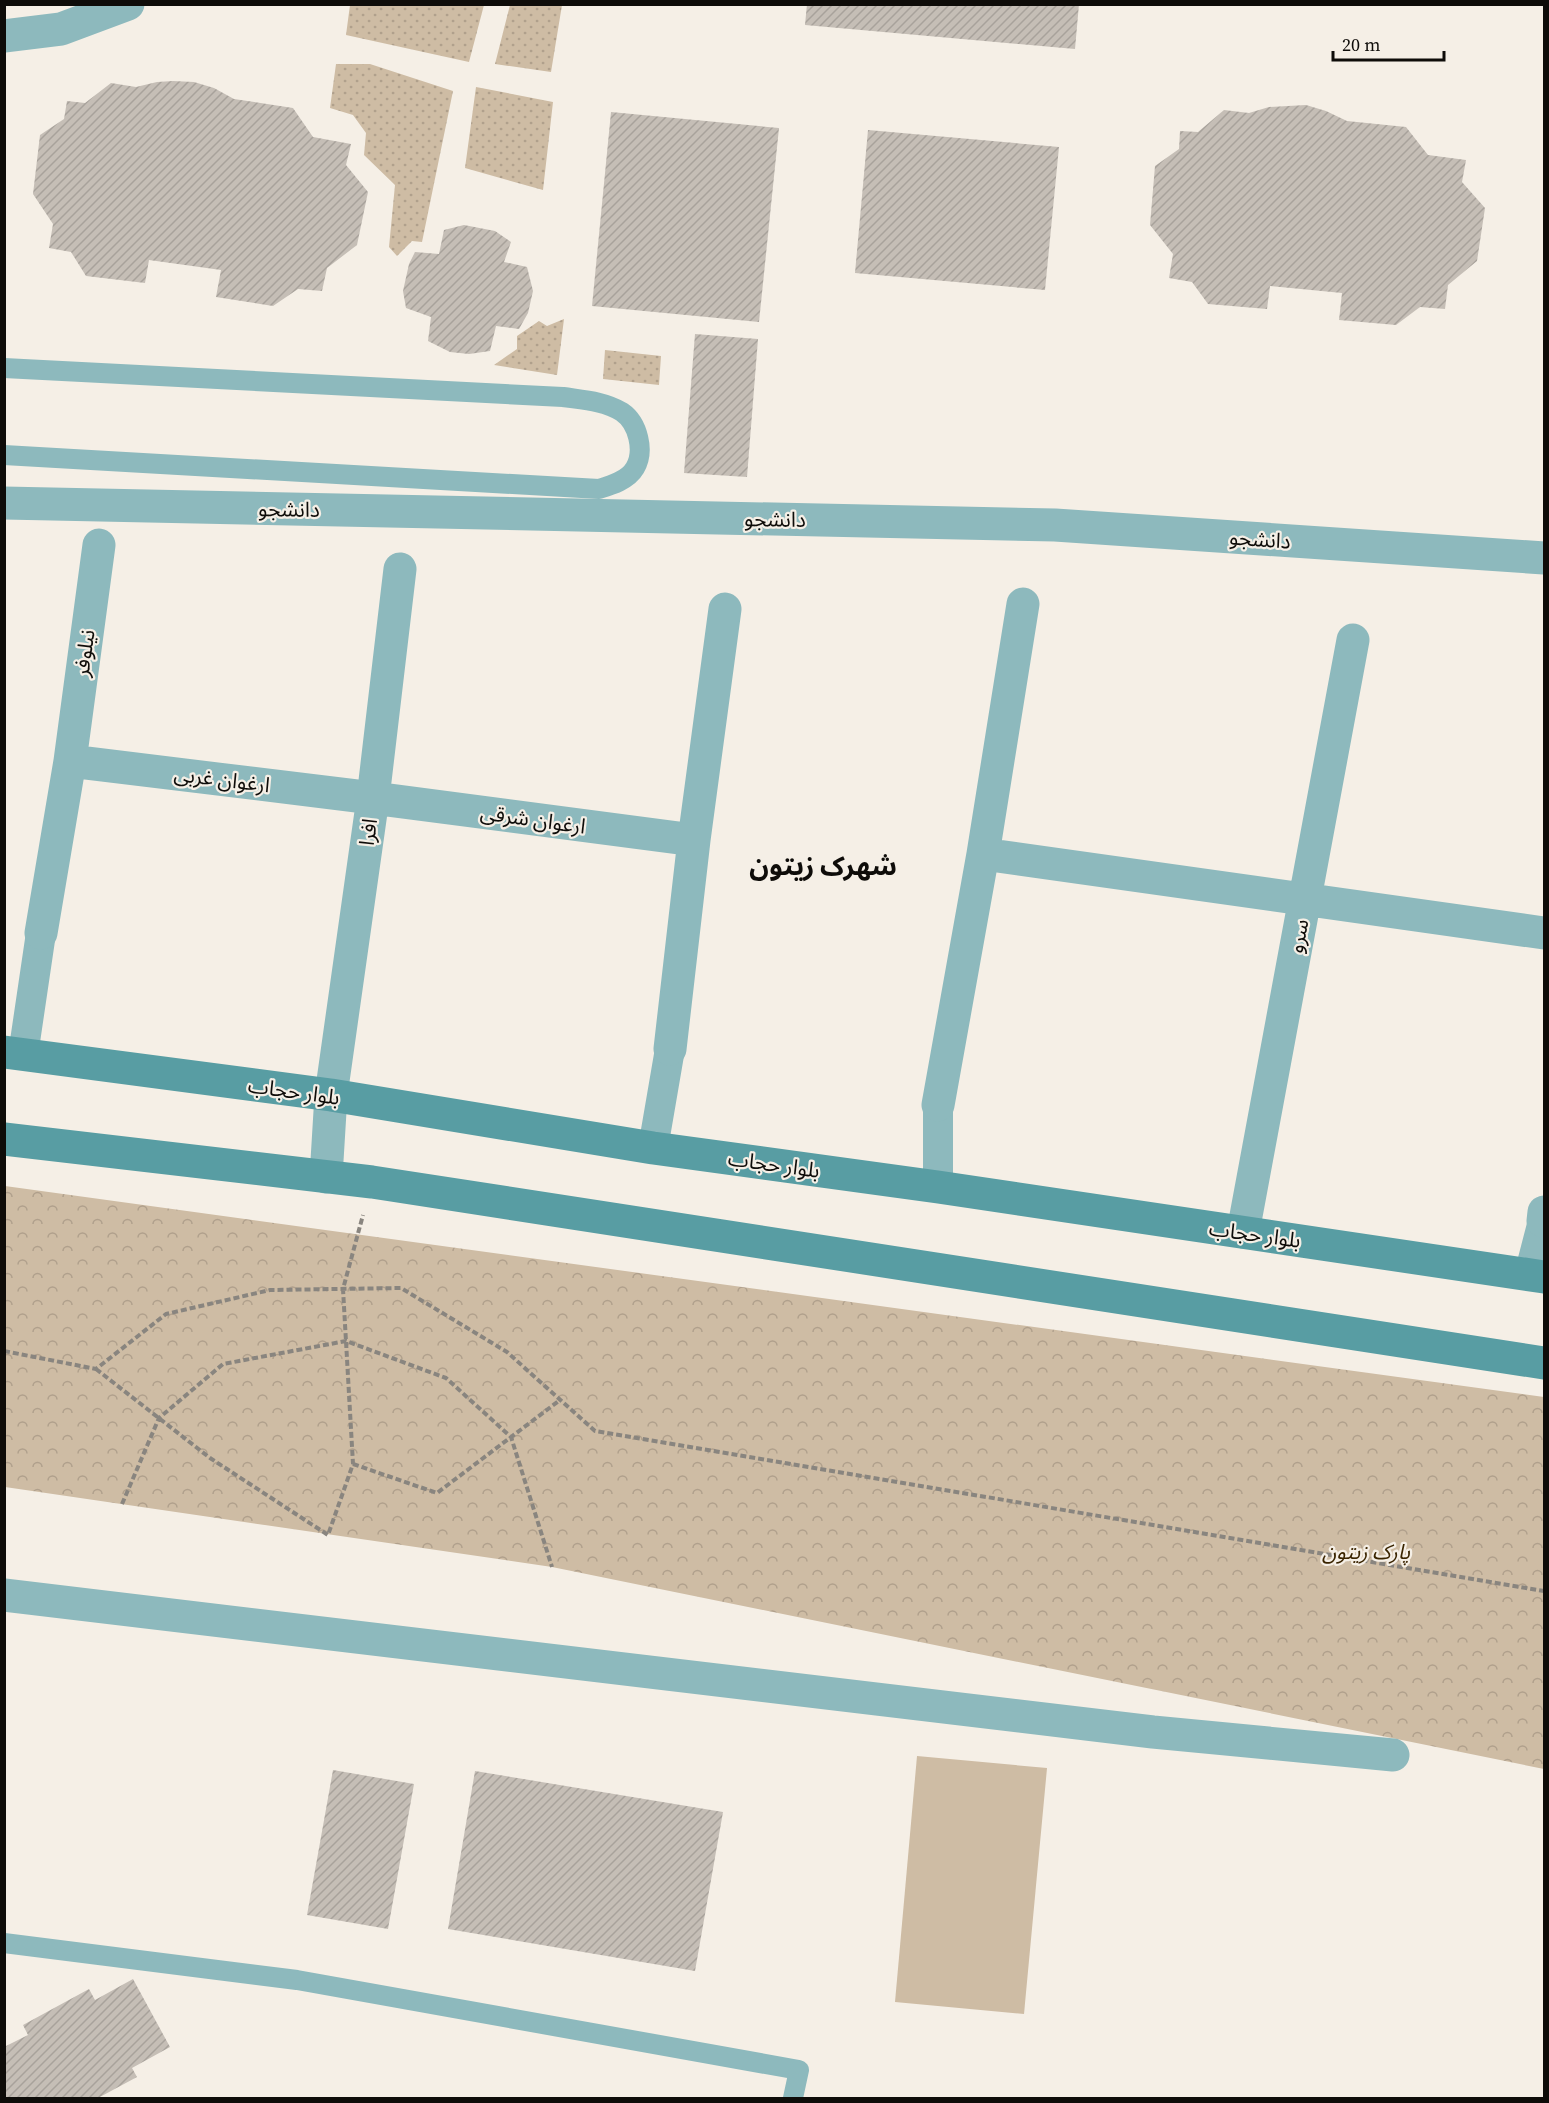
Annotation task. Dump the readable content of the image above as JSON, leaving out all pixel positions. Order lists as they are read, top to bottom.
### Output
{
  "streets": {
    "main road": ["بلوار حجاب"],
    "street": [
      "دانشجو",
      "نیلوفر",
      "ارغوان غربی",
      "ارغوان شرقی",
      "افرا",
      "سرو"
    ]
  },
  "crossings": [
    ["نیلوفر", "ارغوان غربی"],
    ["ارغوان غربی", "ارغوان شرقی"],
    ["ارغوان غربی", "افرا"],
    ["ارغوان شرقی", "افرا"],
    ["افرا", "بلوار حجاب"],
    ["سرو", "بلوار حجاب"]
  ],
  "districts": ["شهرک زیتون"],
  "parks": ["پارک زیتون"],
  "scale_bar": "20 m"
}
